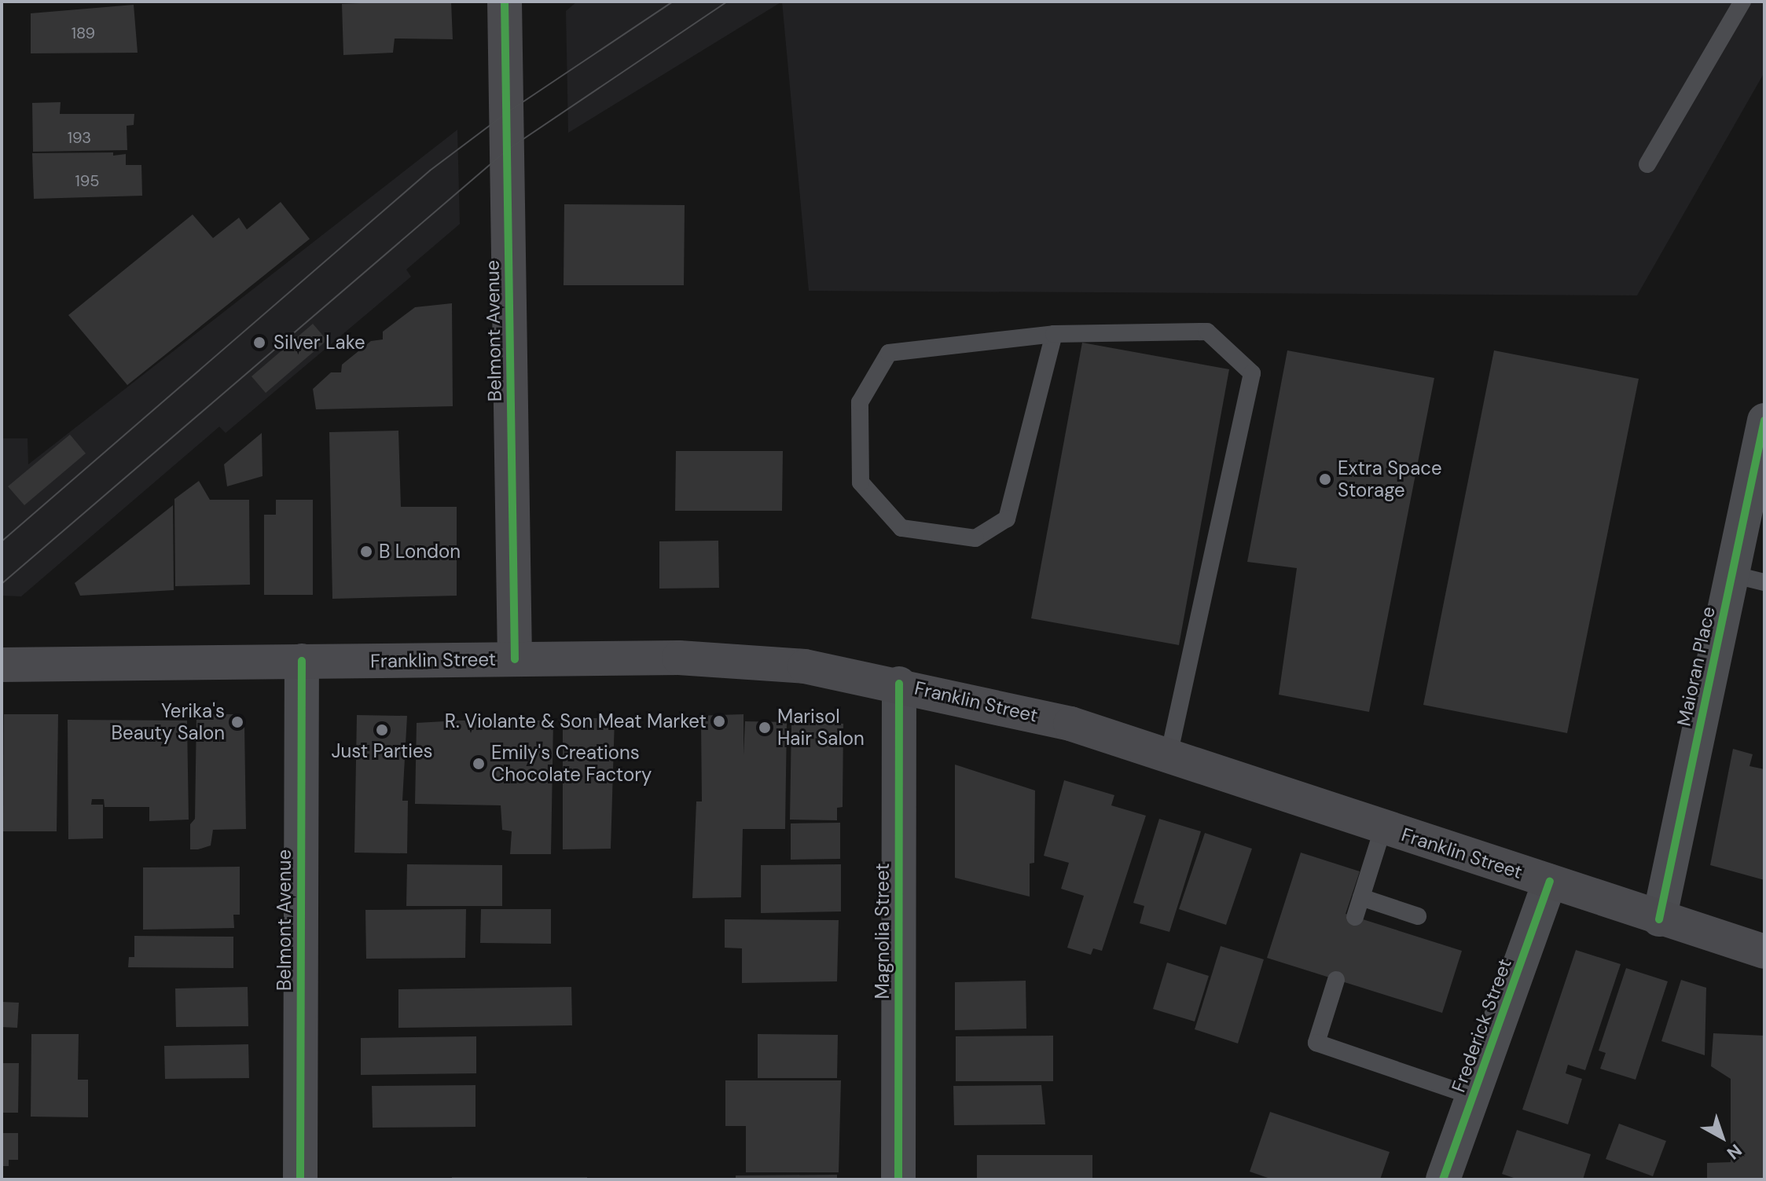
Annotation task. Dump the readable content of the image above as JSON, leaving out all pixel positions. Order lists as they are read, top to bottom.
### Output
{
  "streets": {
    "main road": ["Belmont Avenue", "Franklin Street"],
    "street": ["Maioran Place", "Magnolia Street", "Frederick Street"]
  },
  "crossings": [
    ["Belmont Avenue", "Franklin Street"],
    ["Franklin Street", "Maioran Place"],
    ["Franklin Street", "Magnolia Street"],
    ["Franklin Street", "Frederick Street"]
  ],
  "places": [
    "Silver Lake",
    "Extra Space Storage",
    "B London",
    "R. Violante & Son Meat Market",
    "Yerika's Beauty Salon",
    "Marisol Hair Salon",
    "Just Parties",
    "Emily's Creations Chocolate Factory"
  ],
  "house_numbers": ["189", "193", "195"],
  "north": "bottom right"
}
